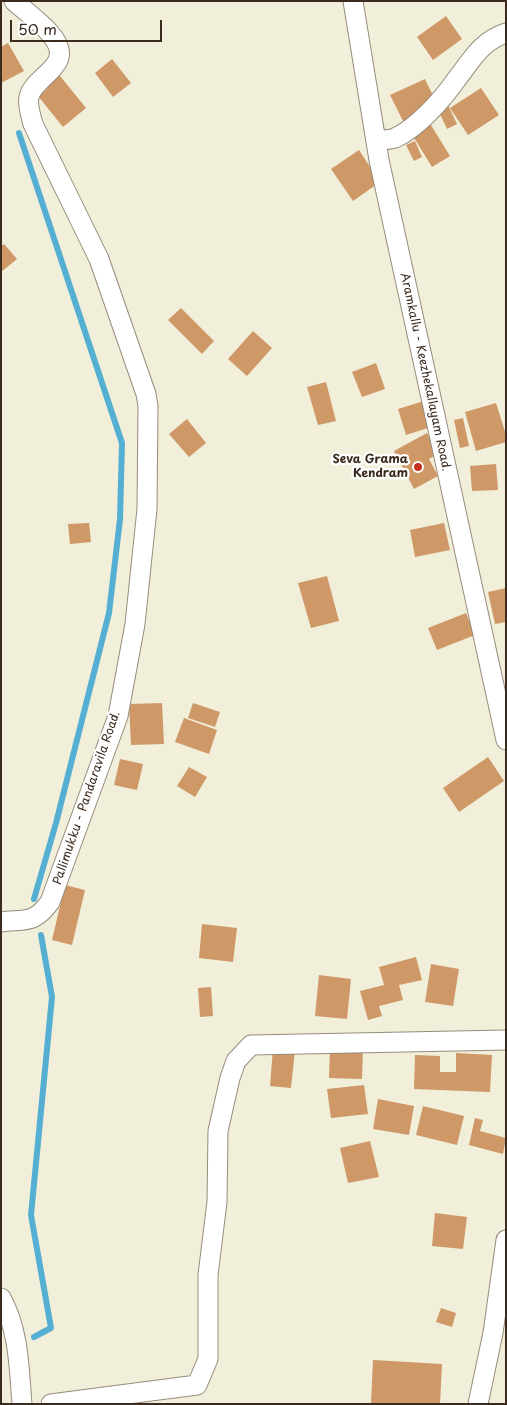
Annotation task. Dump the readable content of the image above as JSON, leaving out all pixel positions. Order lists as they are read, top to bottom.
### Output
{
  "streets": {
    "street": ["Aramkallu - Keezhekallayam Road.", "Pallimukku - Pandaravila Road."]
  },
  "places": ["Seva Grama Kendram"],
  "scale_bar": "50 m"
}
